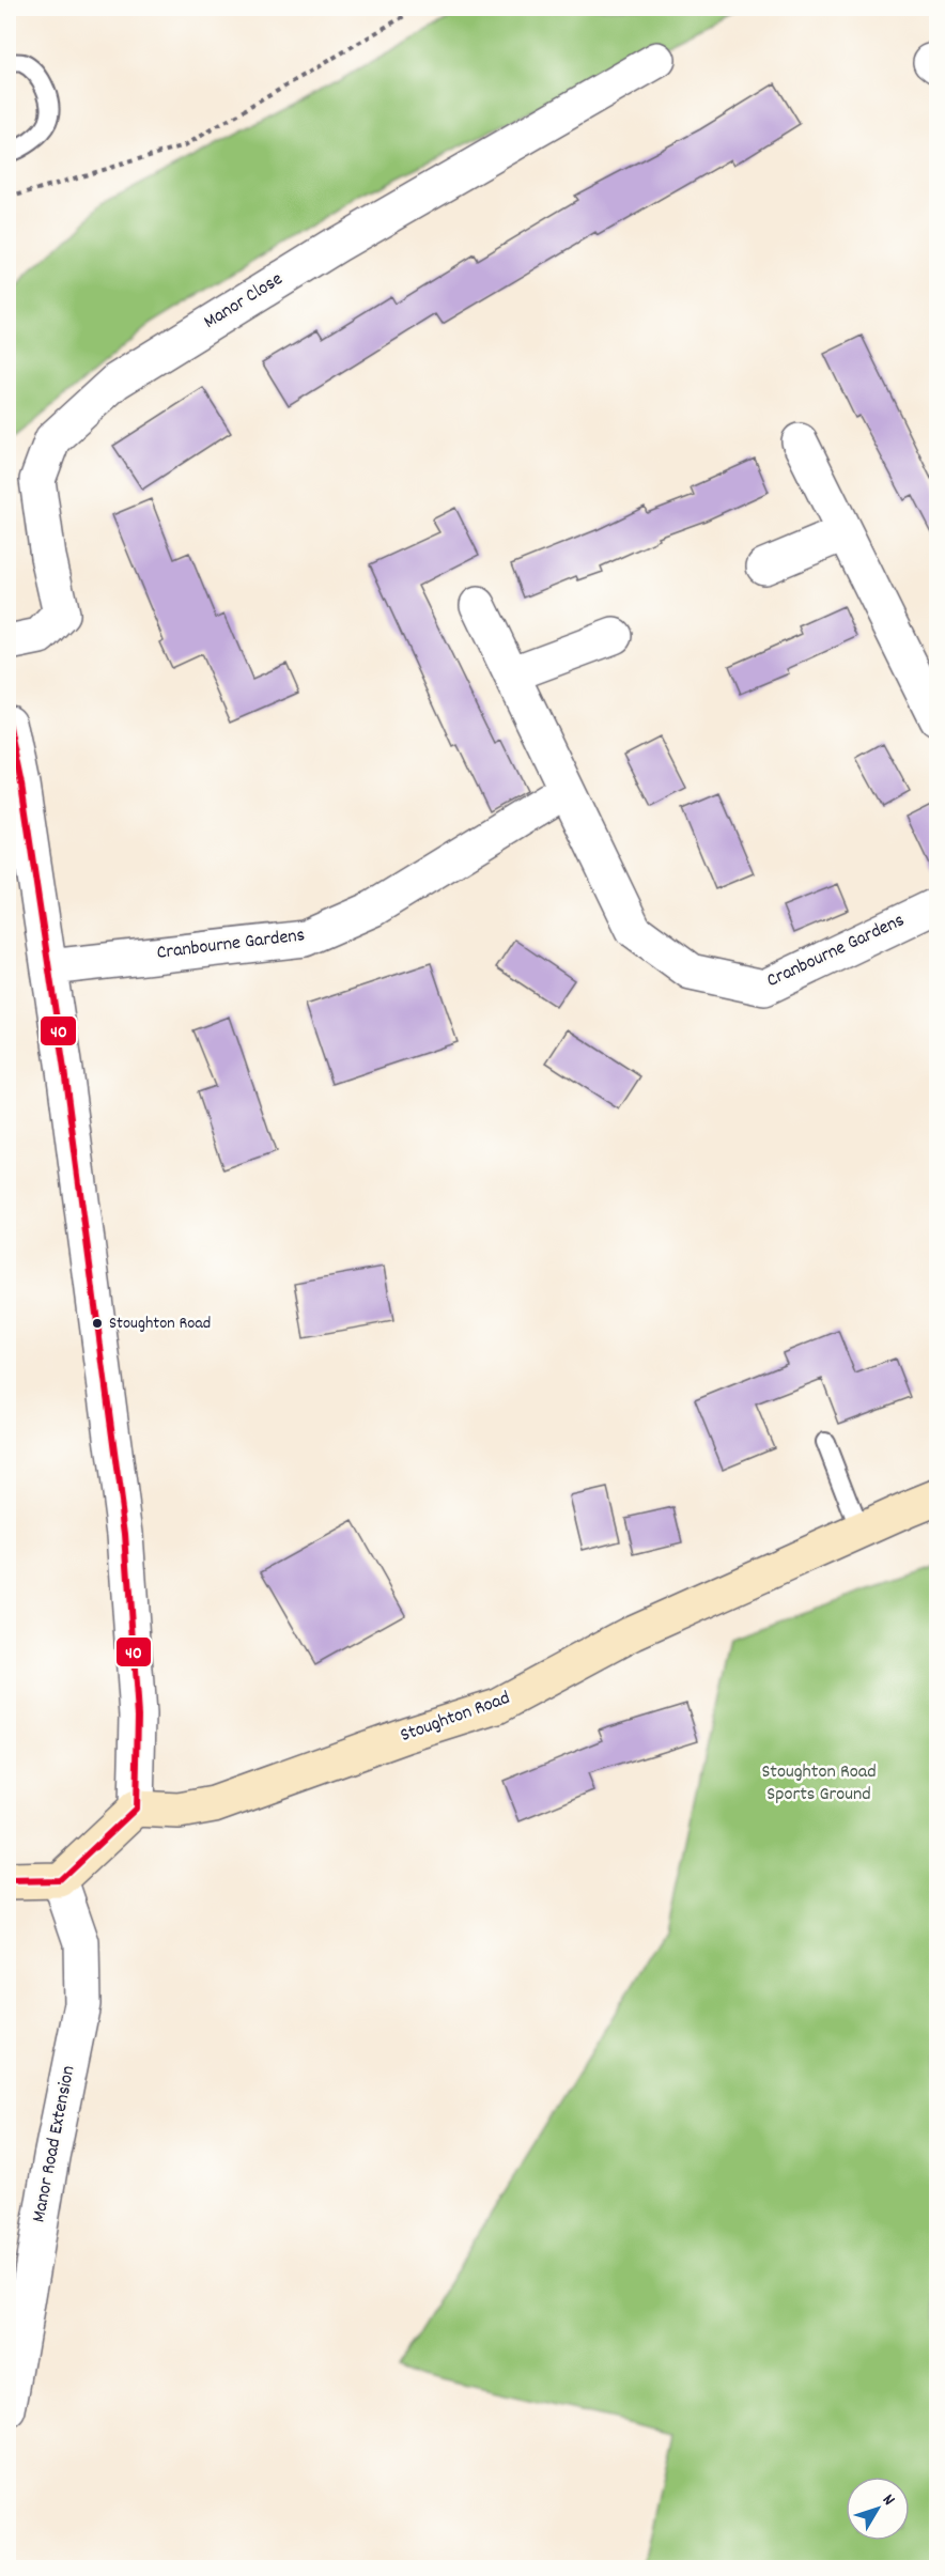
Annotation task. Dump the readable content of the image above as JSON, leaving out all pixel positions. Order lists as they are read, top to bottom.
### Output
{
  "streets": {
    "main road": ["Stoughton Road"],
    "street": ["Manor Close", "Cranbourne Gardens", "Manor Road Extension"]
  },
  "parks": ["Stoughton Road Sports Ground"],
  "places": ["Stoughton Road"],
  "lines": ["transit line 40"],
  "north": "top right"
}
